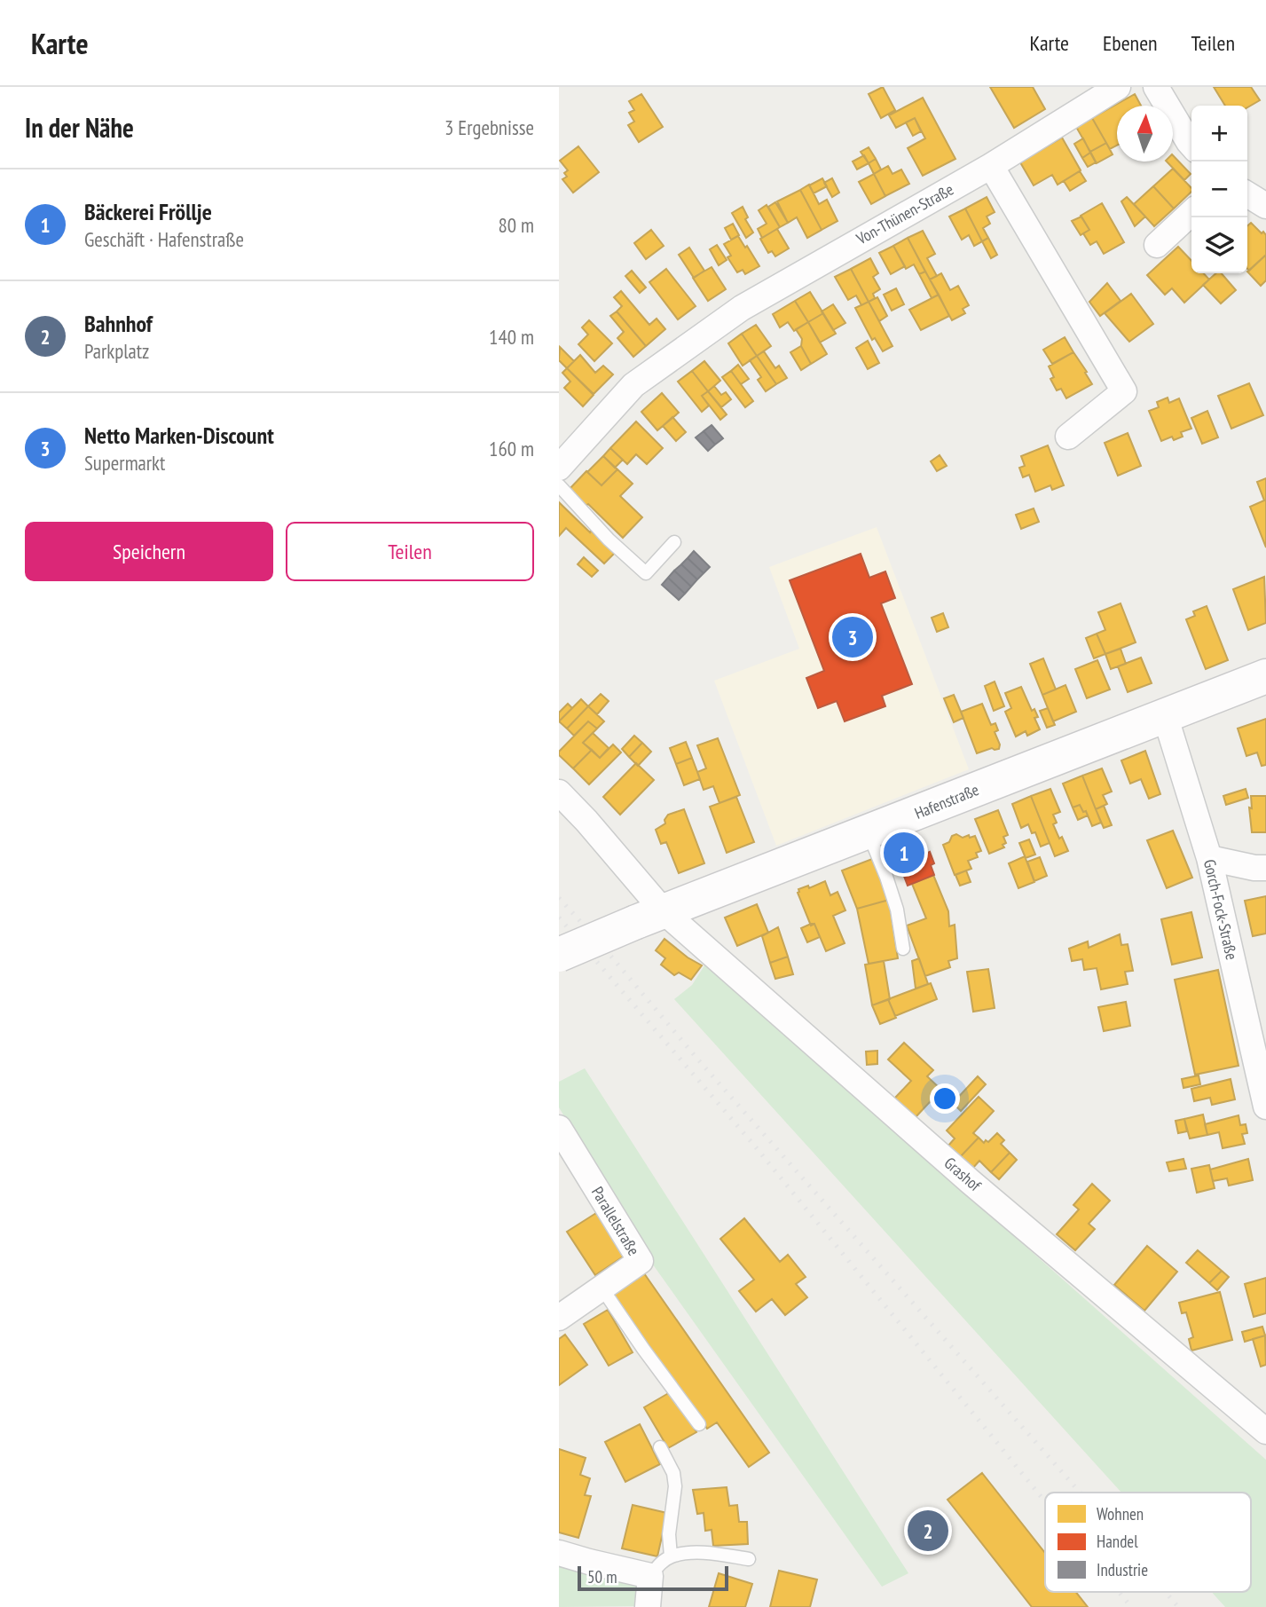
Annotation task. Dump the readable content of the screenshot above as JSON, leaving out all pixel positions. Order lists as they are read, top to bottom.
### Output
{
  "streets": {
    "street": [
      "Von-Thünen-Straße",
      "Hafenstraße",
      "Gorch-Fock-Straße",
      "Grashof",
      "Parallelstraße"
    ]
  },
  "crossings": [
    ["Hafenstraße", "Gorch-Fock-Straße"],
    ["Hafenstraße", "Grashof"]
  ],
  "legend": ["Wohnen", "Handel", "Industrie"],
  "scale_bar": "50 m",
  "north": "top",
  "page": {
    "header": "Karte",
    "nav": ["Karte", "Ebenen", "Teilen"],
    "heading": ["In der Nähe", "3 Ergebnisse"],
    "map_buttons": ["+", "−"],
    "list": [
      {
        "mark": "1",
        "name": "Bäckerei Fröllje",
        "note": "Geschäft · Hafenstraße",
        "value": "80 m"
      },
      {
        "mark": "2",
        "name": "Bahnhof",
        "note": "Parkplatz",
        "value": "140 m"
      },
      {
        "mark": "3",
        "name": "Netto Marken-Discount",
        "note": "Supermarkt",
        "value": "160 m"
      }
    ],
    "buttons": ["Speichern", "Teilen"],
    "pins": ["3", "1", "2"],
    "scale": "50 m"
  }
}
